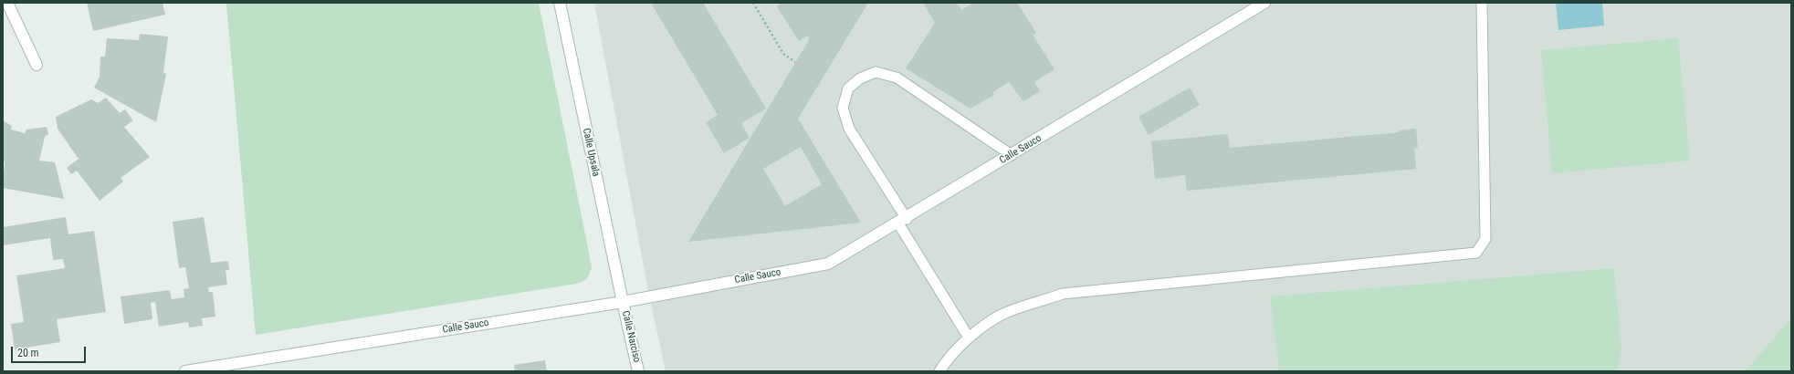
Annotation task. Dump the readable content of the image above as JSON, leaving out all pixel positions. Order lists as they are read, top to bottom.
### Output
{
  "streets": {
    "street": ["Calle Sauco", "Calle Upsala", "Calle Narciso"]
  },
  "crossings": [
    ["Calle Sauco", "Calle Upsala"],
    ["Calle Sauco", "Calle Narciso"],
    ["Calle Upsala", "Calle Narciso"]
  ],
  "scale_bar": "20 m"
}
